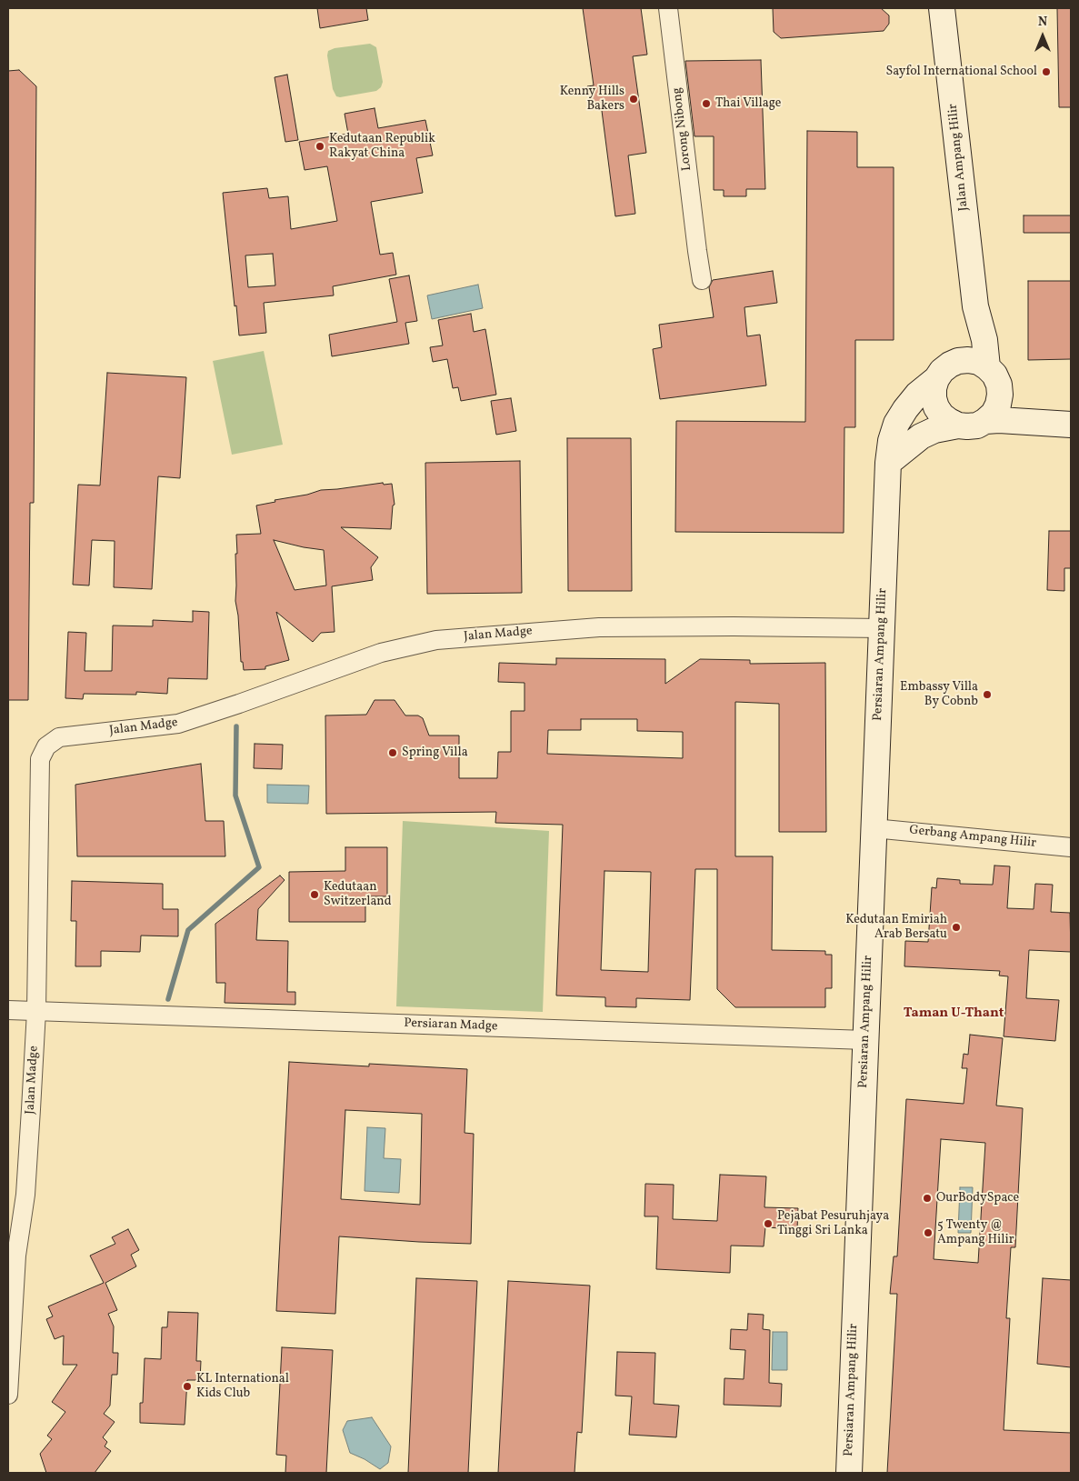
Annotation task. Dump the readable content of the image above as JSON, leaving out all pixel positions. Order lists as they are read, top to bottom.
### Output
{
  "streets": {
    "street": [
      "Lorong Nibong",
      "Jalan Ampang Hilir",
      "Jalan Madge",
      "Persiaran Ampang Hilir",
      "Gerbang Ampang Hilir",
      "Persiaran Madge"
    ]
  },
  "crossings": [
    ["Jalan Ampang Hilir", "Persiaran Ampang Hilir"],
    ["Jalan Madge", "Persiaran Ampang Hilir"],
    ["Jalan Madge", "Persiaran Madge"],
    ["Persiaran Ampang Hilir", "Gerbang Ampang Hilir"],
    ["Persiaran Ampang Hilir", "Persiaran Madge"]
  ],
  "districts": ["Taman U-Thant"],
  "places": [
    "Sayfol International School",
    "Kenny Hills Bakers",
    "Thai Village",
    "Kedutaan Republik Rakyat China",
    "Embassy Villa By Cobnb",
    "Spring Villa",
    "Kedutaan Switzerland",
    "Kedutaan Emiriah Arab Bersatu",
    "OurBodySpace",
    "Pejabat Pesuruhjaya Tinggi Sri Lanka",
    "5 Twenty @ Ampang Hilir",
    "KL International Kids Club"
  ],
  "north": "top"
}
